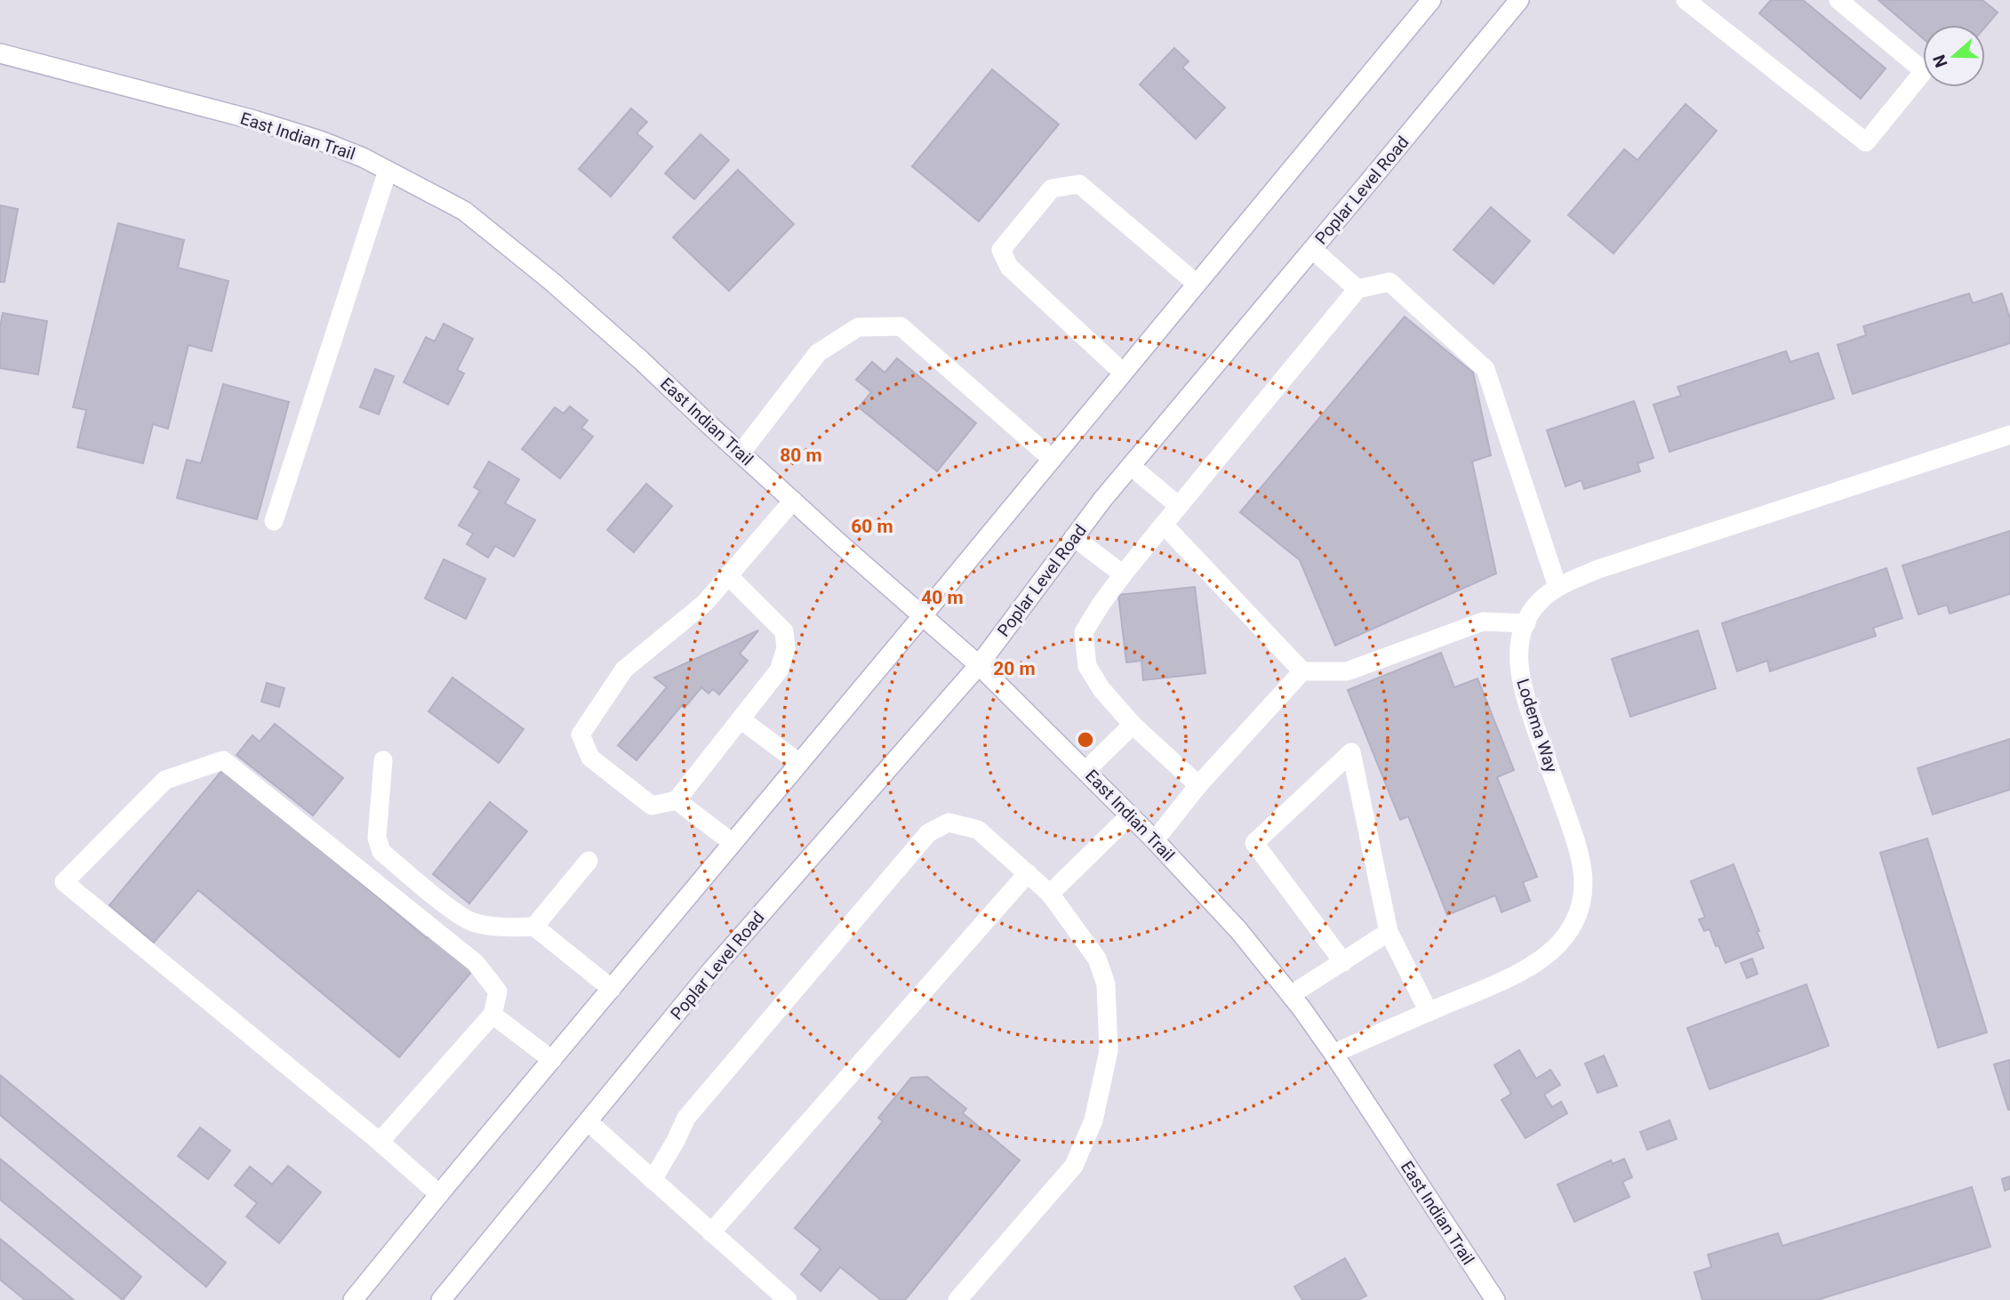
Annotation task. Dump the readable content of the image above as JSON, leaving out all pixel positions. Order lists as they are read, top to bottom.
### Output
{
  "streets": {
    "main road": ["East Indian Trail", "Poplar Level Road", "Lodema Way"]
  },
  "crossings": [
    ["East Indian Trail", "Poplar Level Road"],
    ["East Indian Trail", "Lodema Way"]
  ],
  "north": "left",
  "rings": [
    "80 m",
    "60 m",
    "40 m",
    "20 m"
  ]
}
